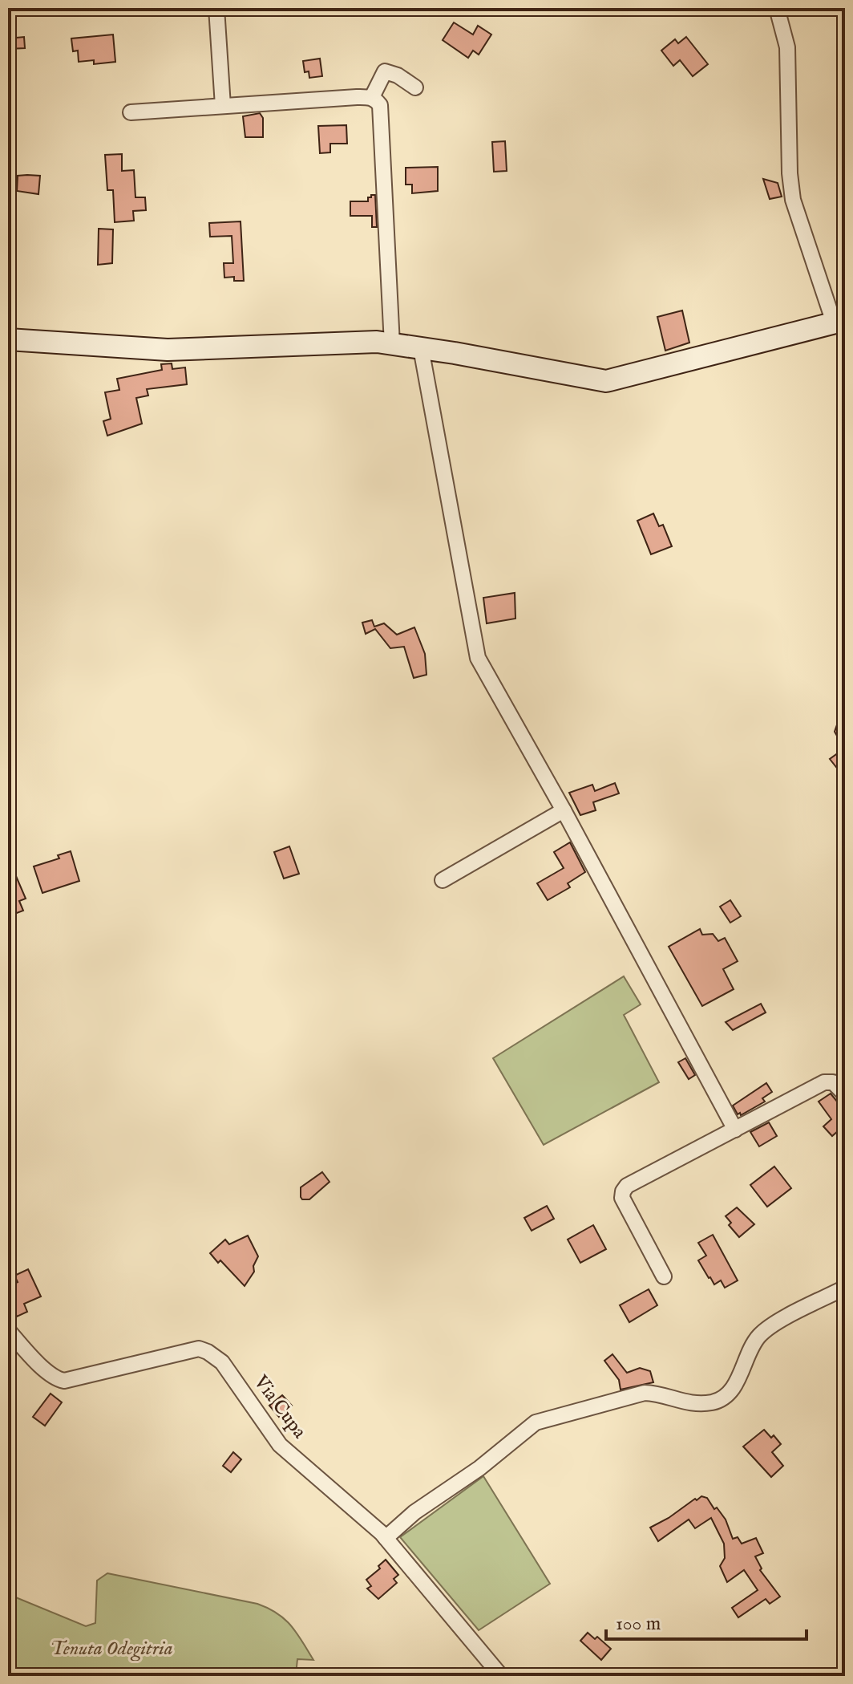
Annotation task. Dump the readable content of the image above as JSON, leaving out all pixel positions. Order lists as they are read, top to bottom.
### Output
{
  "streets": {
    "street": ["Via Cupa"]
  },
  "parks": ["Tenuta Odegitria"],
  "scale_bar": "100 m"
}
